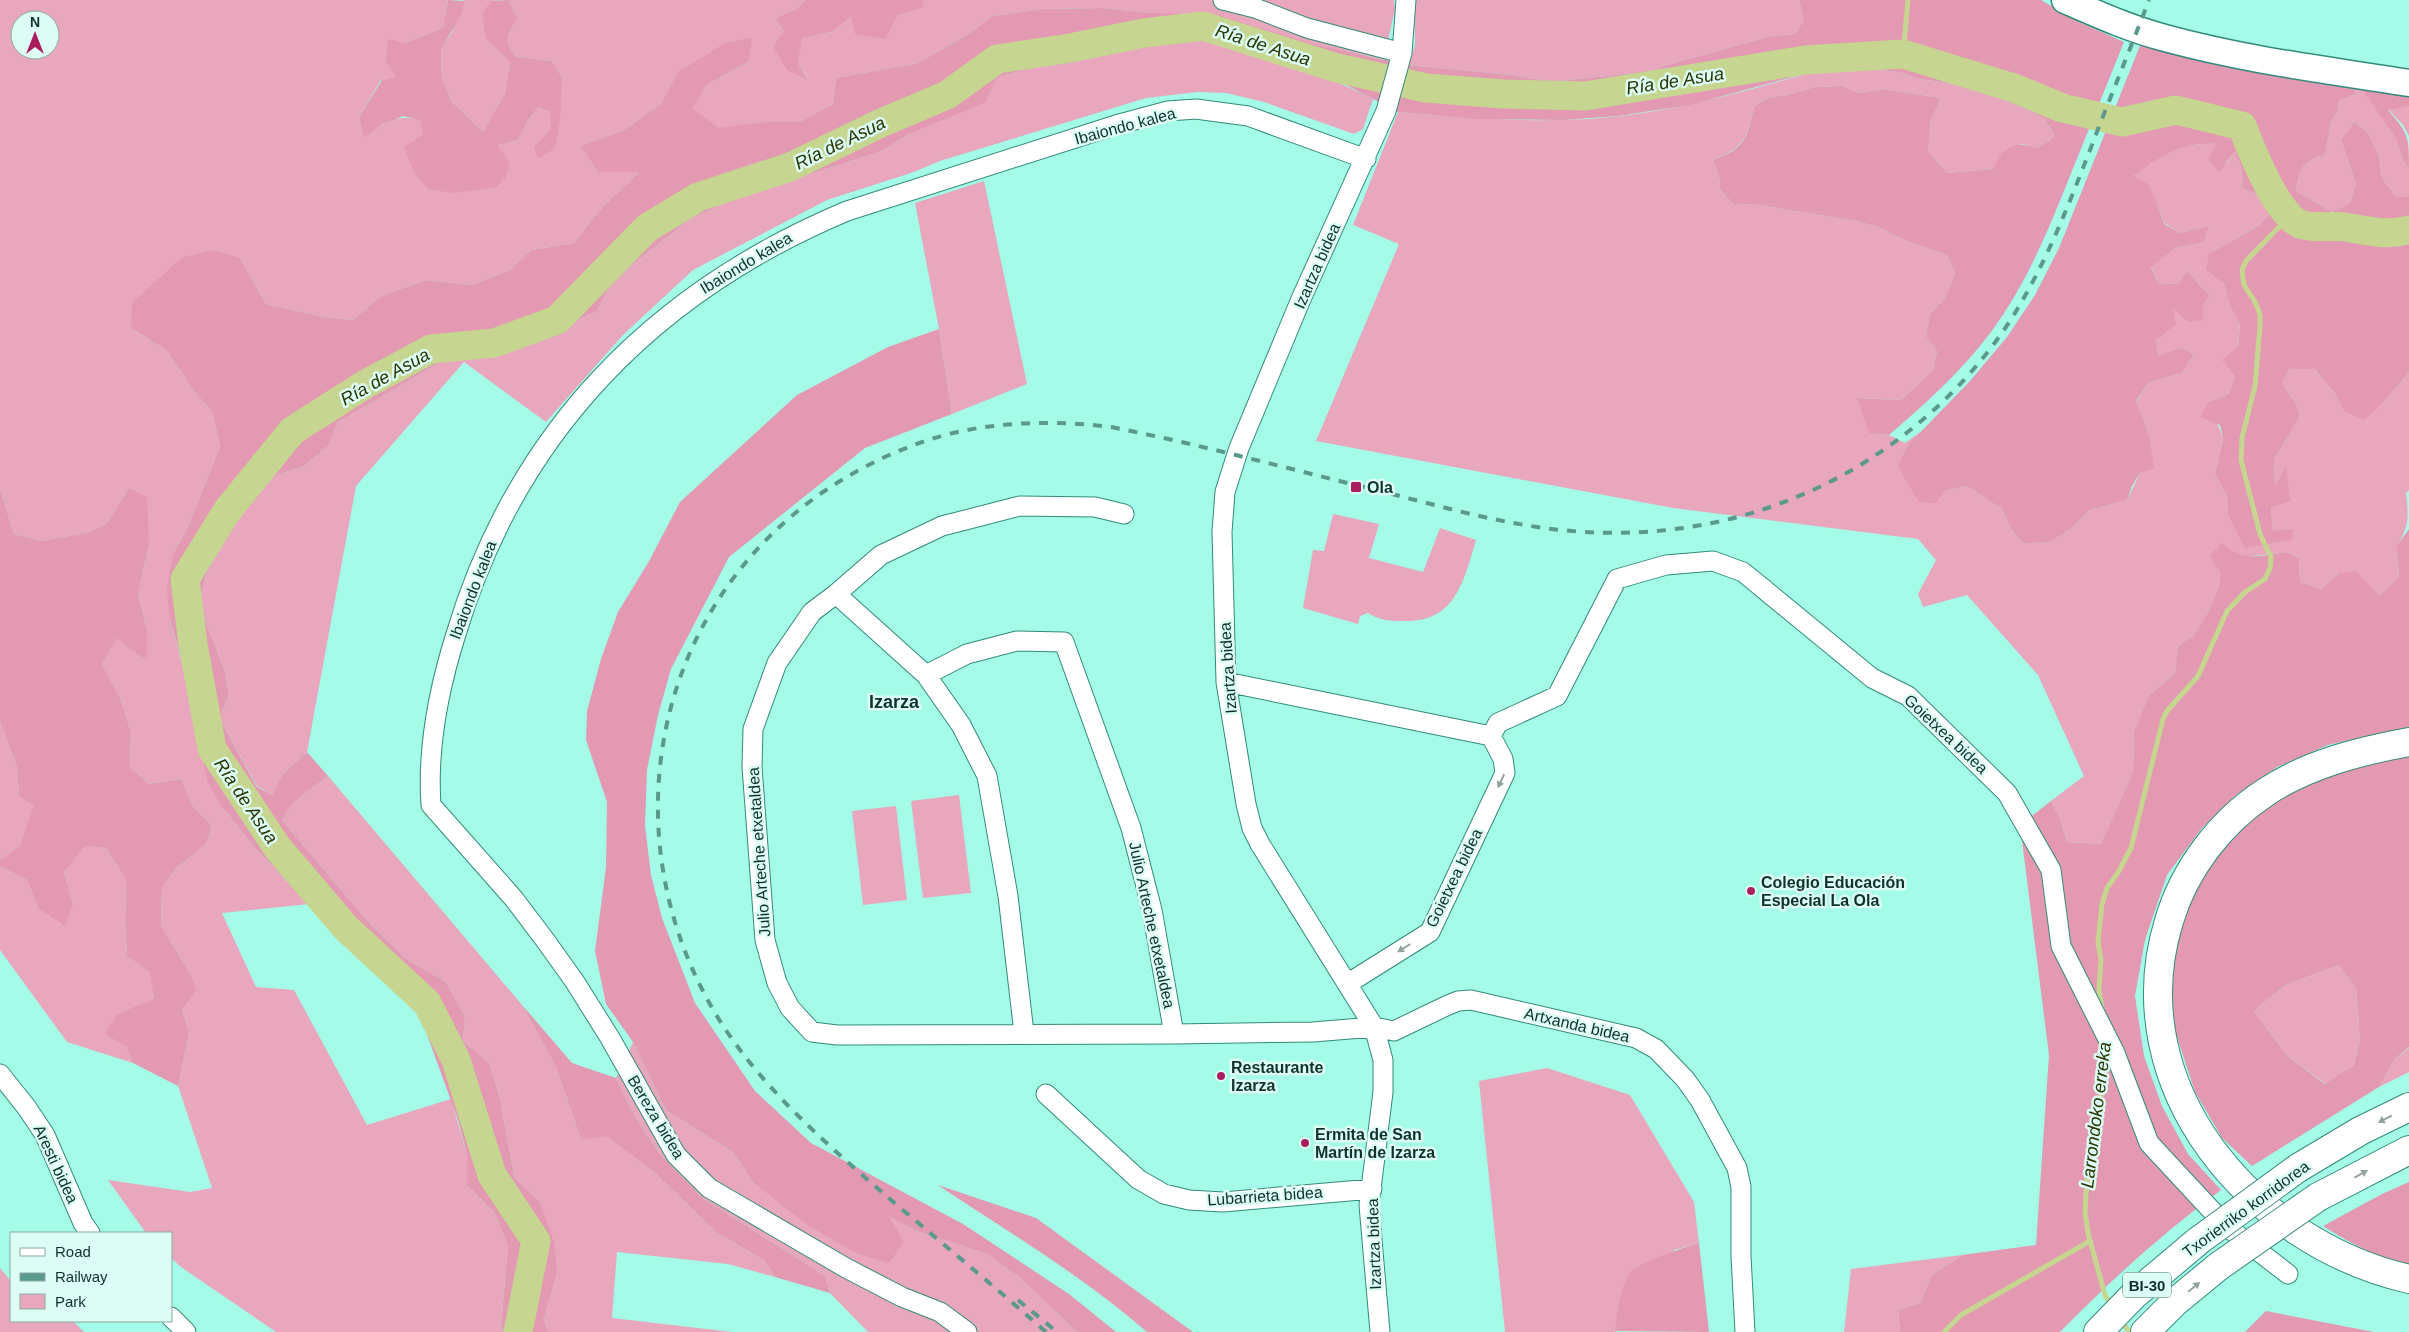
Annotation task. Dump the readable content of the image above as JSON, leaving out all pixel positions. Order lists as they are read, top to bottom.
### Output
{
  "streets": {
    "highway": ["Txorierriko korridorea", "BI-30"],
    "street": [
      "Ibaiondo kalea",
      "Izartza bidea",
      "Goietxea bidea",
      "Julio Arteche etxetaldea",
      "Artxanda bidea",
      "Bereza bidea",
      "Aresti bidea",
      "Lubarrieta bidea"
    ]
  },
  "crossings": [
    ["Ibaiondo kalea", "Izartza bidea"],
    ["Ibaiondo kalea", "Bereza bidea"],
    ["Izartza bidea", "Goietxea bidea"],
    ["Izartza bidea", "Julio Arteche etxetaldea"],
    ["Izartza bidea", "Artxanda bidea"],
    ["Izartza bidea", "Lubarrieta bidea"],
    ["Julio Arteche etxetaldea", "Artxanda bidea"]
  ],
  "districts": ["Izarza"],
  "water": ["Ría de Asua", "Larrondoko erreka"],
  "places": {
    "transit": ["Ola"],
    "other": ["Colegio Educación Especial La Ola", "Restaurante Izarza", "Ermita de San Martín de Izarza"]
  },
  "legend": ["Road", "Railway", "Park"],
  "north": "top"
}
